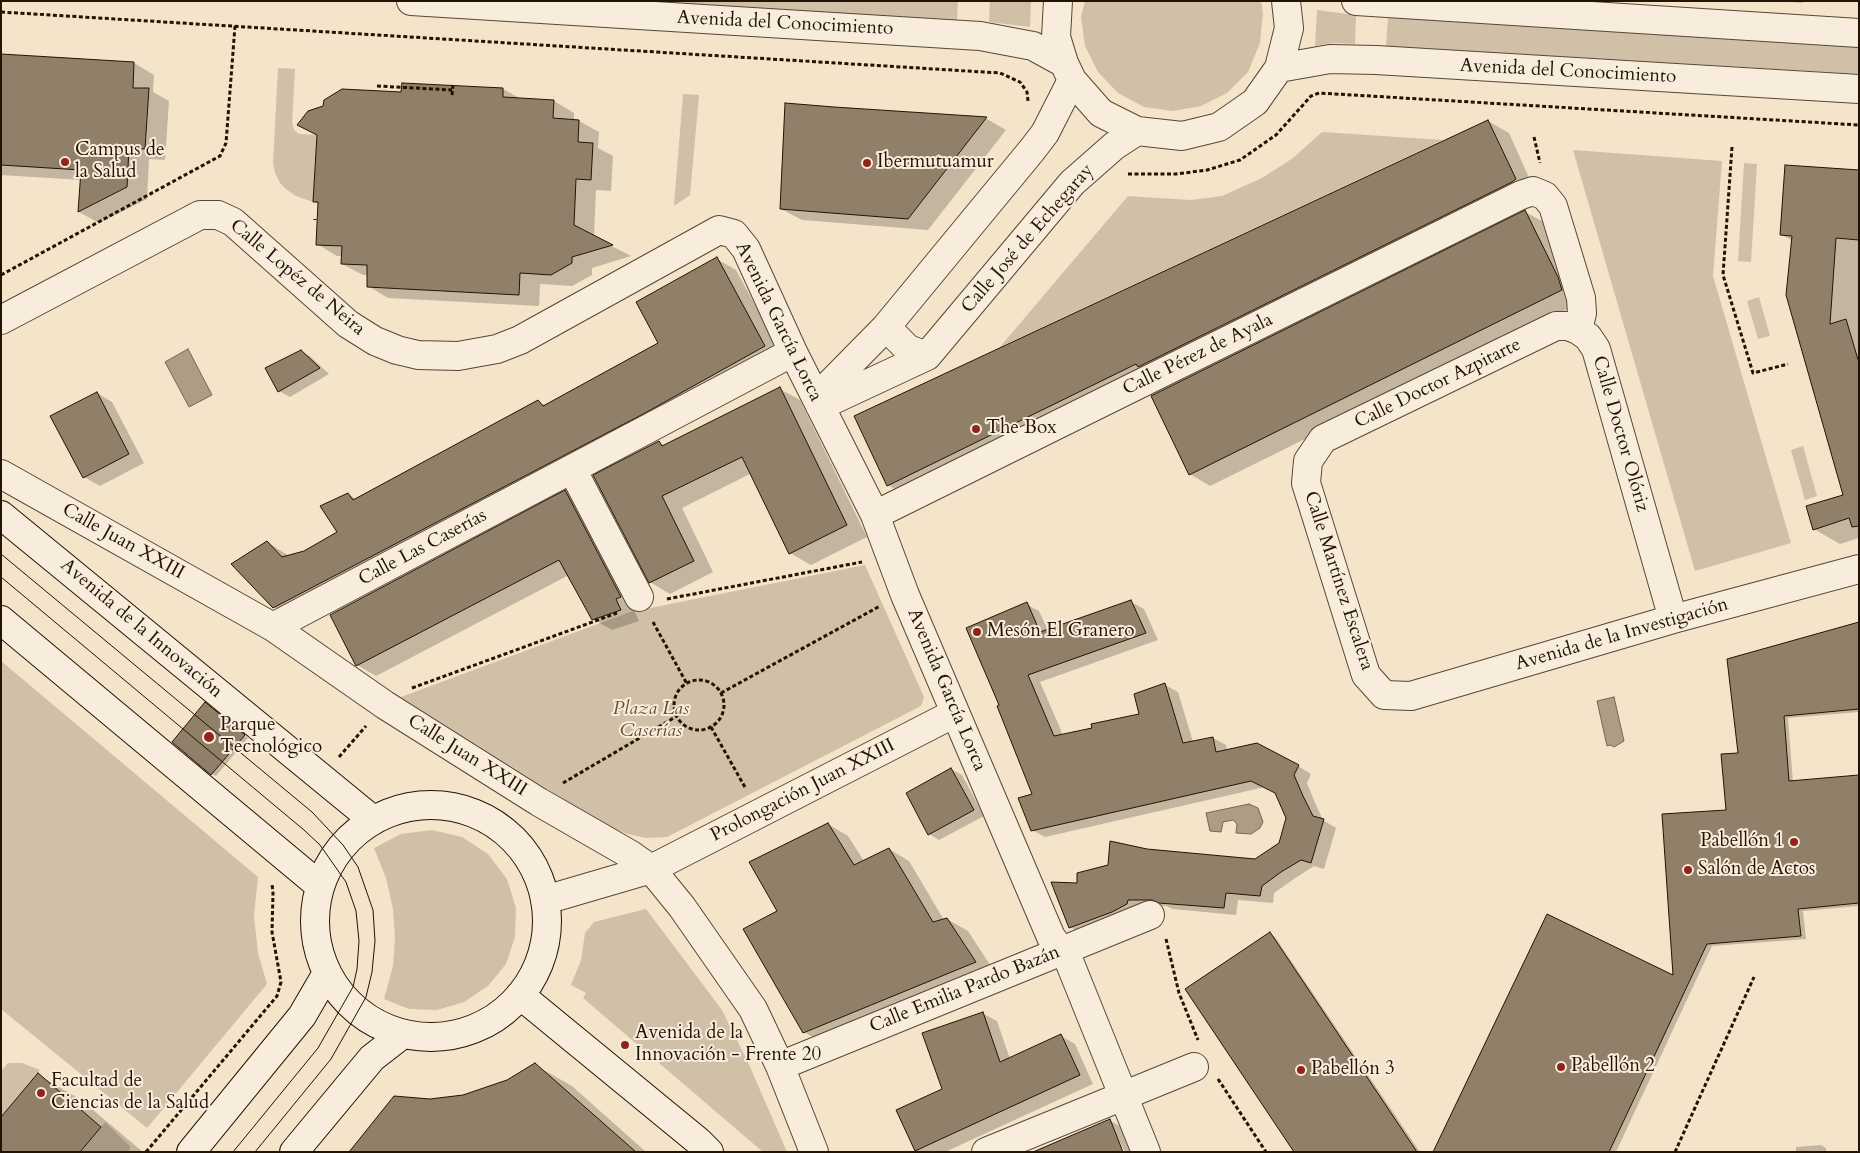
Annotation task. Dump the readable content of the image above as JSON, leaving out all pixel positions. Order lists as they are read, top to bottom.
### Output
{
  "streets": {
    "street": [
      "Avenida del Conocimiento",
      "Calle José de Echegaray",
      "Calle Lopéz de Neira",
      "Avenida García Lorca",
      "Calle Pérez de Ayala",
      "Calle Doctor Azpitarte",
      "Calle Doctor Olóriz",
      "Calle Juan XXIII",
      "Calle Las Caserías",
      "Calle Martínez Escalera",
      "Avenida de la Innovación",
      "Avenida de la Investigación",
      "Prolongación Juan XXIII",
      "Calle Emilia Pardo Bazán"
    ]
  },
  "crossings": [
    ["Calle José de Echegaray", "Avenida García Lorca"],
    ["Calle Lopéz de Neira", "Avenida García Lorca"],
    ["Avenida García Lorca", "Calle Pérez de Ayala"],
    ["Avenida García Lorca", "Calle Las Caserías"],
    ["Avenida García Lorca", "Prolongación Juan XXIII"],
    ["Avenida García Lorca", "Calle Emilia Pardo Bazán"],
    ["Calle Pérez de Ayala", "Calle Doctor Azpitarte"],
    ["Calle Pérez de Ayala", "Calle Doctor Olóriz"],
    ["Calle Doctor Azpitarte", "Calle Doctor Olóriz"],
    ["Calle Doctor Azpitarte", "Calle Martínez Escalera"],
    ["Calle Doctor Olóriz", "Avenida de la Investigación"],
    ["Calle Juan XXIII", "Calle Las Caserías"],
    ["Calle Juan XXIII", "Prolongación Juan XXIII"],
    ["Calle Juan XXIII", "Calle Emilia Pardo Bazán"],
    ["Calle Martínez Escalera", "Avenida de la Investigación"]
  ],
  "parks": ["Plaza Las Caserías"],
  "places": [
    "Campus de la Salud",
    "Ibermutuamur",
    "The Box",
    "Mesón El Granero",
    "Parque Tecnológico",
    "Pabellón 1",
    "Salón de Actos",
    "Avenida de la Innovación - Frente 20",
    "Pabellón 2",
    "Pabellón 3",
    "Facultad de Ciencias de la Salud"
  ]
}
